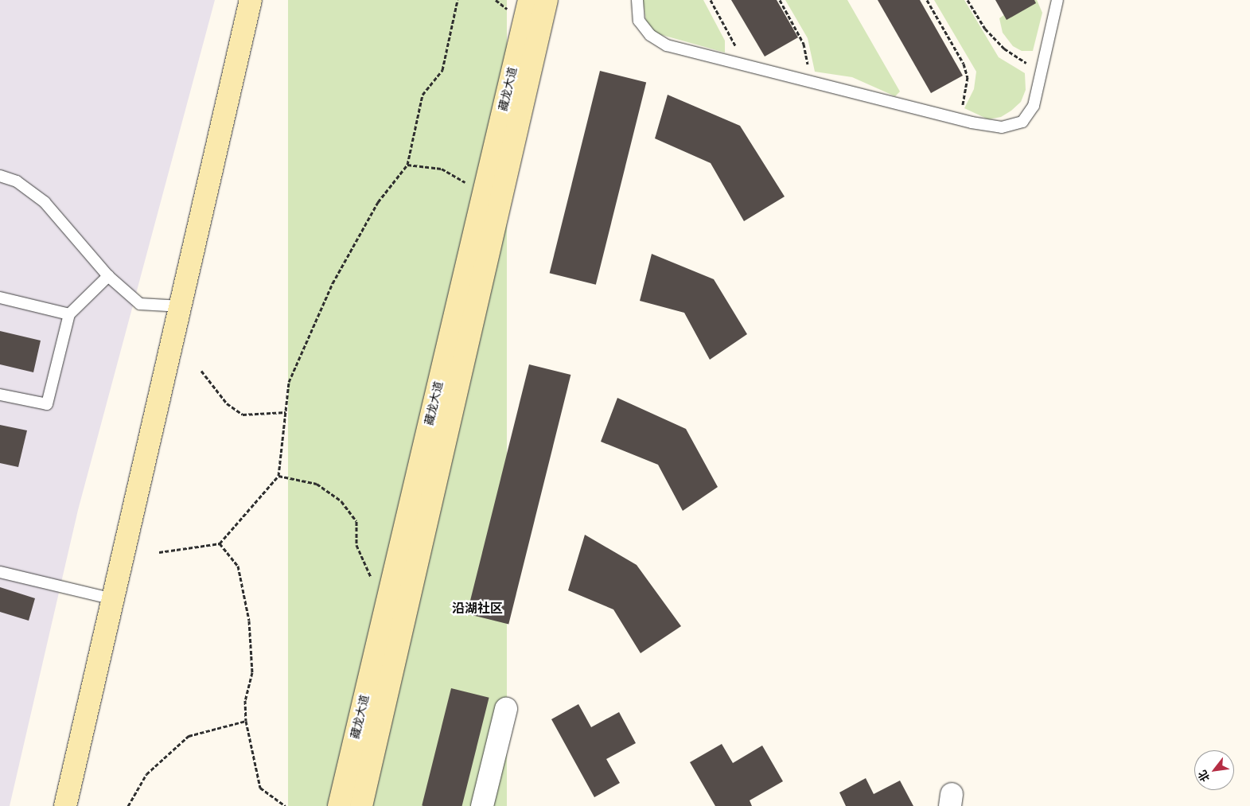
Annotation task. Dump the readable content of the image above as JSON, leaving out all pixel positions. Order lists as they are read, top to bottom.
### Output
{
  "streets": {
    "main road": ["藏龙大道"]
  },
  "districts": ["沿湖社区"],
  "north": "bottom left"
}
